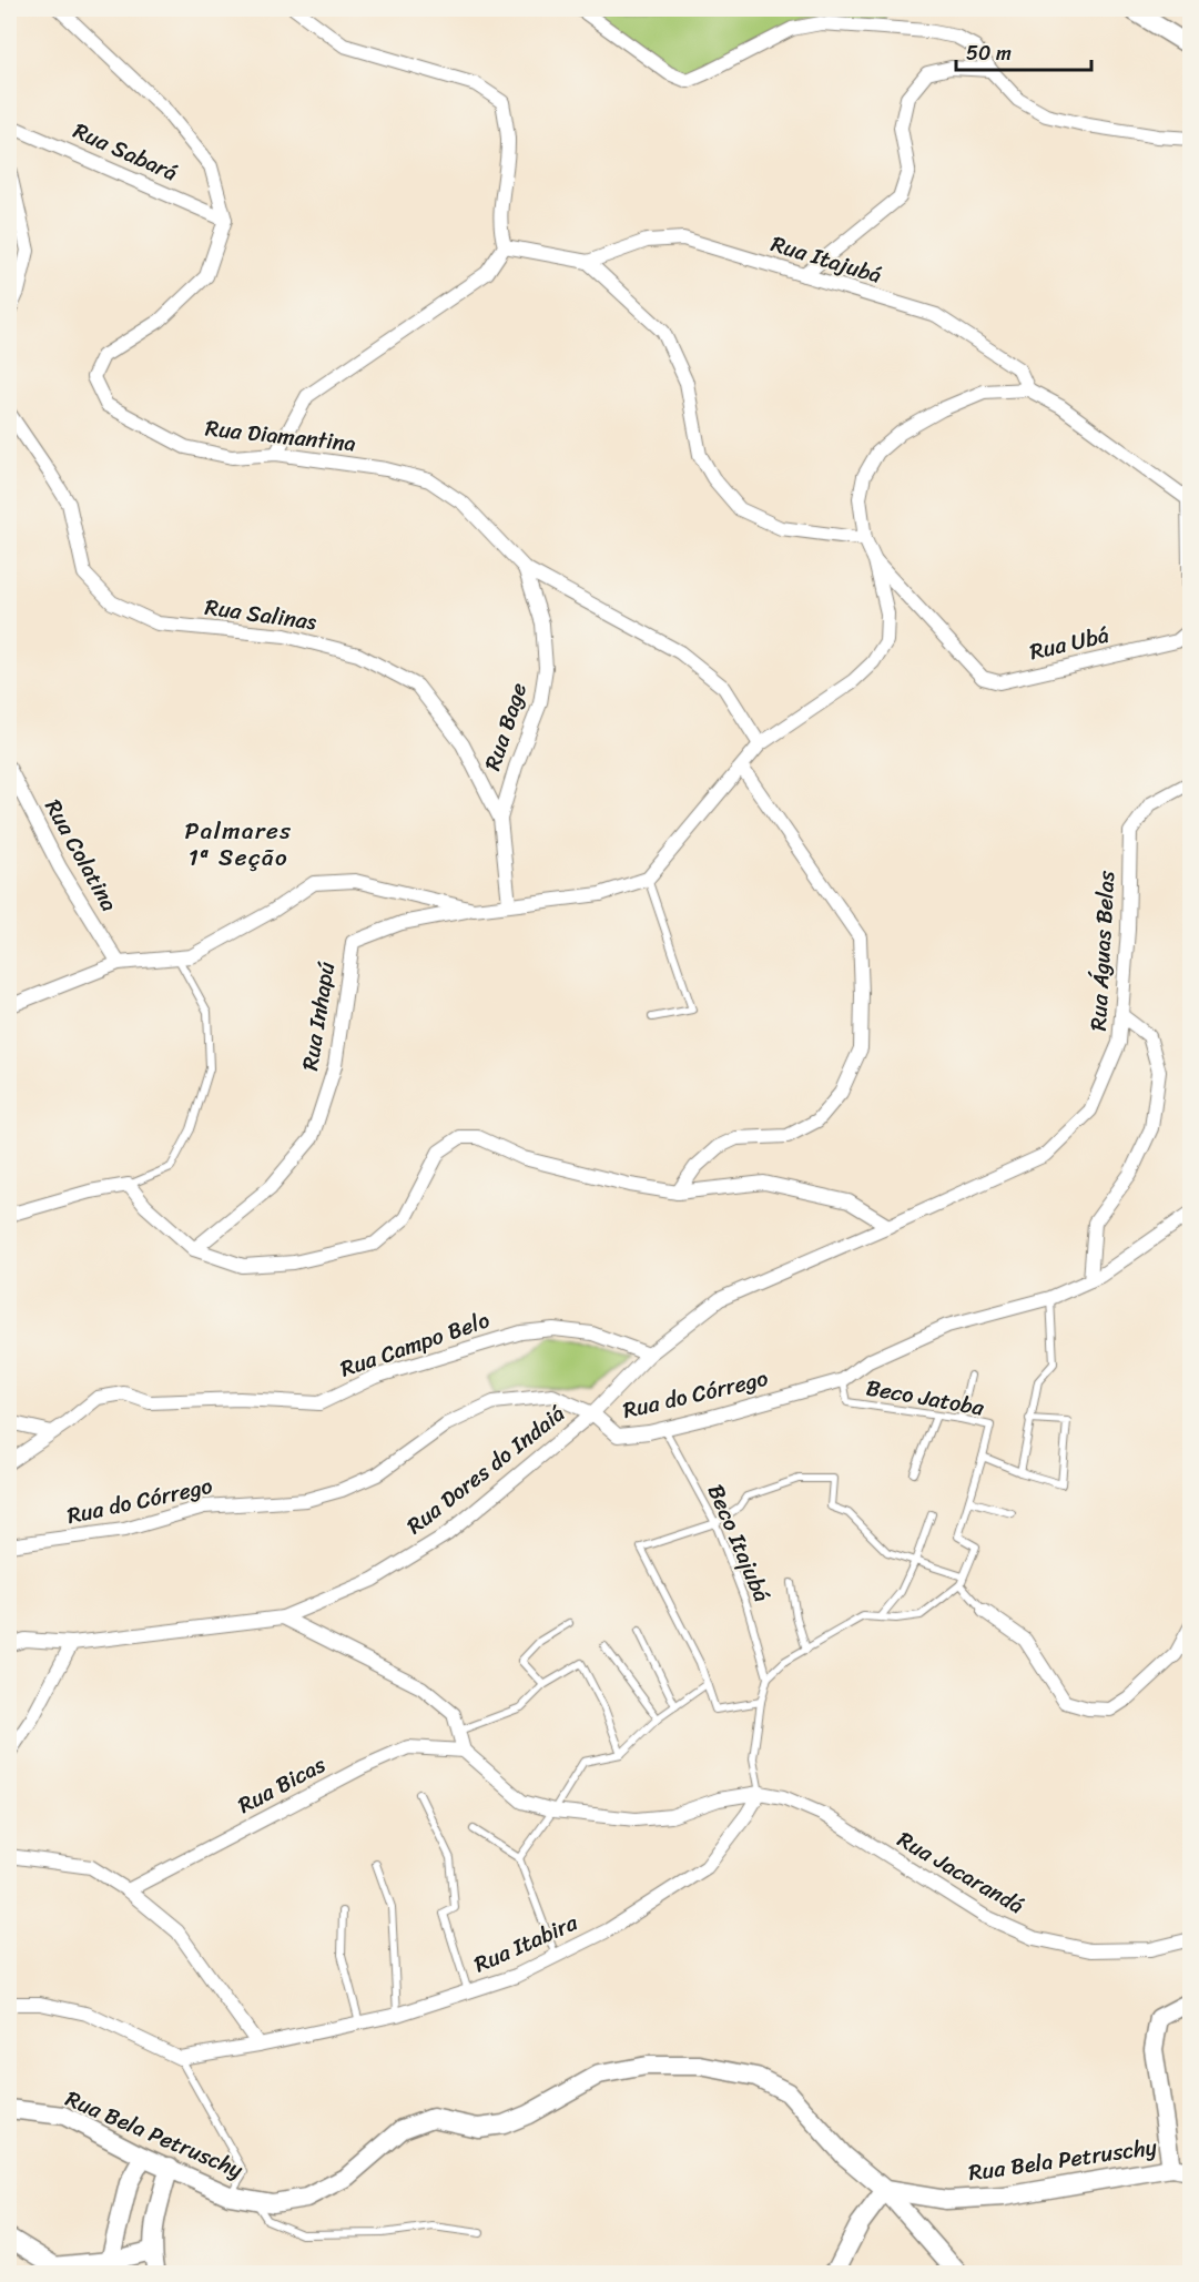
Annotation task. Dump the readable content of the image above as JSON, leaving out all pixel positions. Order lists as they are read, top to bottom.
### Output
{
  "streets": {
    "street": [
      "Rua Sabará",
      "Rua Itajubá",
      "Rua Diamantina",
      "Rua Salinas",
      "Rua Ubá",
      "Rua Bage",
      "Rua Colatina",
      "Rua Águas Belas",
      "Rua Inhapú",
      "Rua Campo Belo",
      "Rua do Córrego",
      "Rua Dores do Indaiá",
      "Rua Bicas",
      "Rua Jacarandá",
      "Rua Itabira",
      "Rua Bela Petruschy"
    ],
    "lane": ["Beco Jatoba", "Beco Itajubá"]
  },
  "crossings": [
    ["Rua Sabará", "Rua Diamantina"],
    ["Rua Diamantina", "Rua Bage"],
    ["Rua Salinas", "Rua Bage"],
    ["Rua Águas Belas", "Rua Dores do Indaiá"],
    ["Rua Campo Belo", "Rua Dores do Indaiá"],
    ["Rua do Córrego", "Beco Jatoba"],
    ["Rua do Córrego", "Rua Dores do Indaiá"],
    ["Rua do Córrego", "Beco Itajubá"],
    ["Rua Jacarandá", "Rua Itabira"]
  ],
  "districts": ["Palmares 1ª Seção"],
  "scale_bar": "50 m"
}
